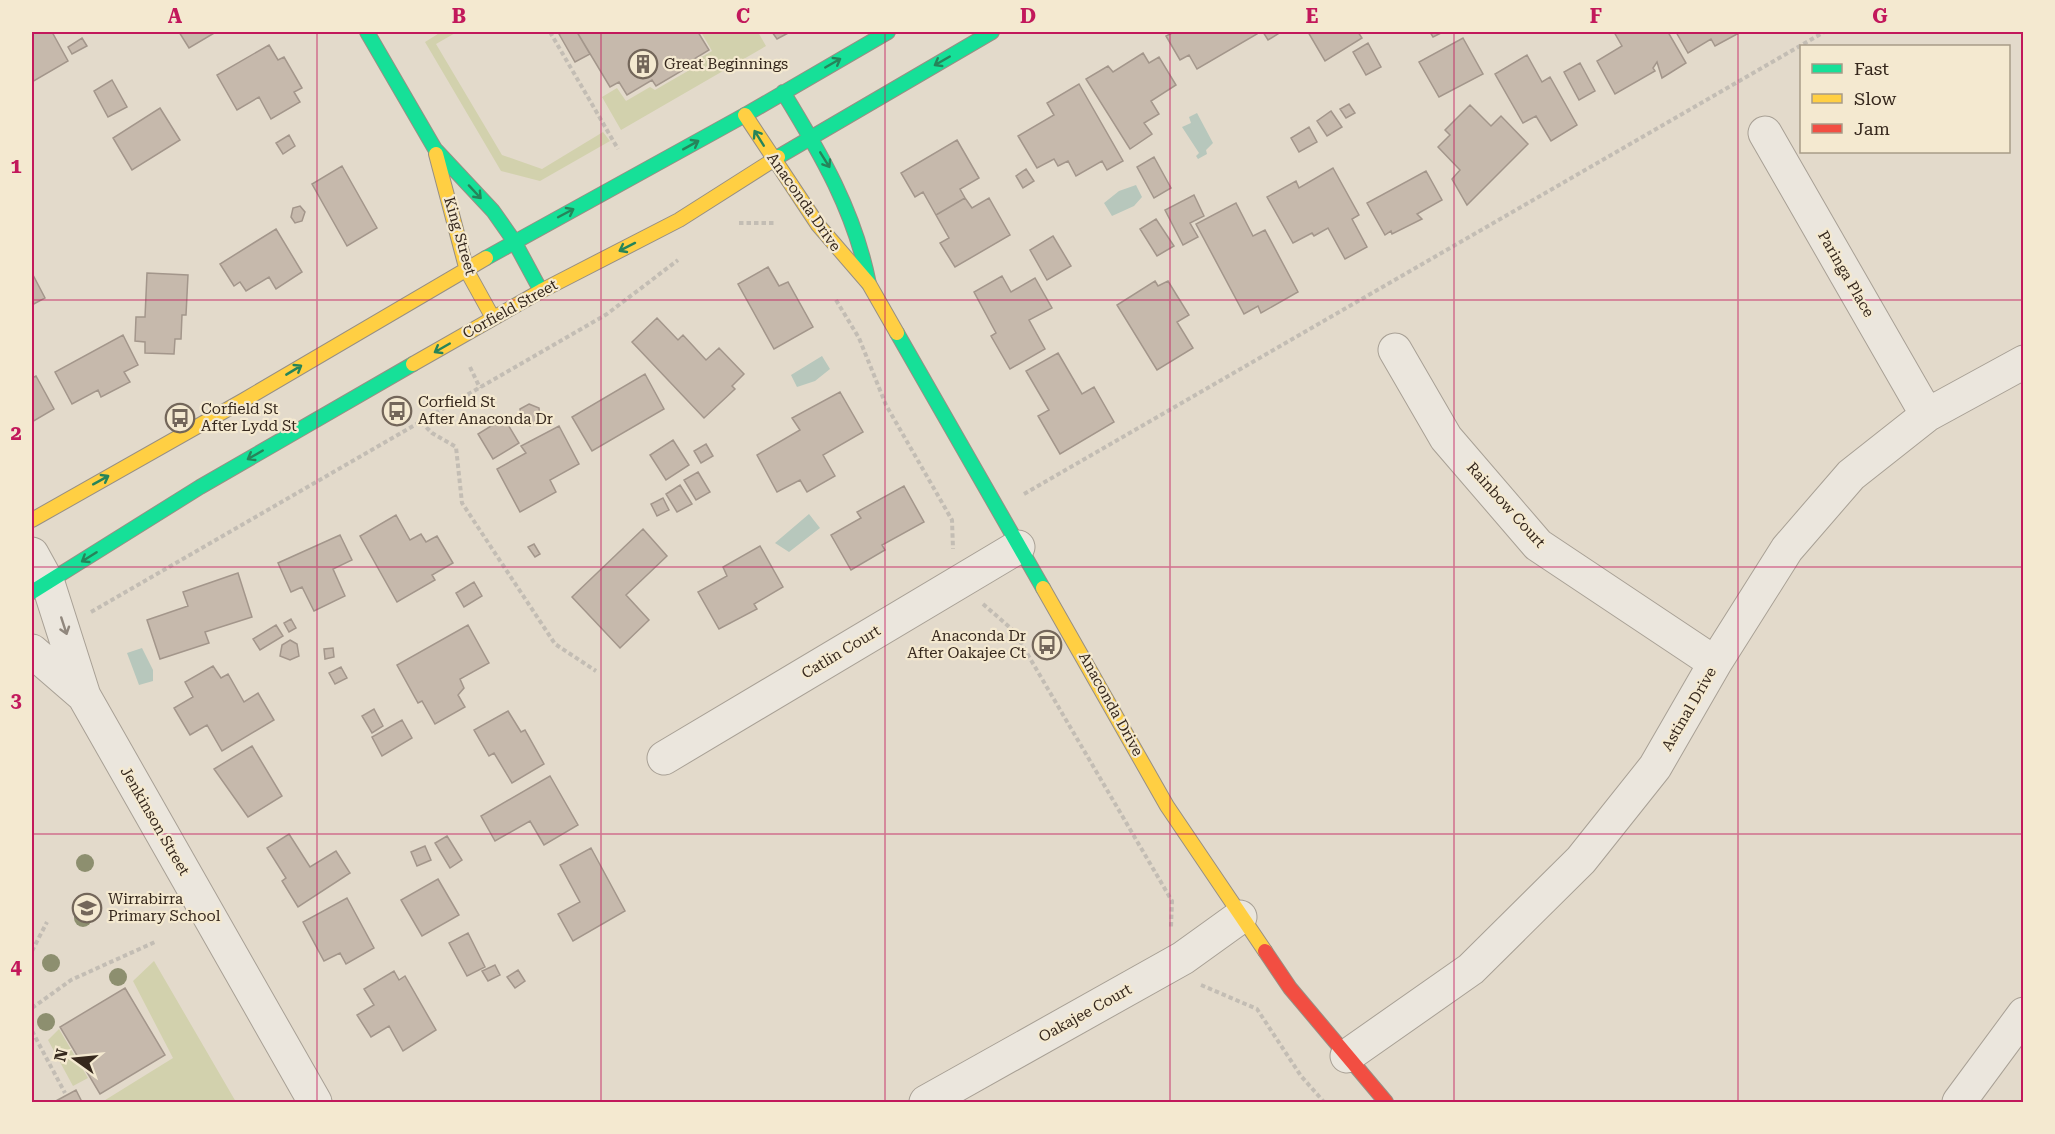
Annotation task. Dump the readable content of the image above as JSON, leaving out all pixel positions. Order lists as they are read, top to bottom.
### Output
{
  "streets": {
    "main road": ["Anaconda Drive", "King Street", "Corfield Street"],
    "street": [
      "Paringa Place",
      "Rainbow Court",
      "Catlin Court",
      "Astinal Drive",
      "Jenkinson Street",
      "Oakajee Court"
    ]
  },
  "crossings": [
    ["Anaconda Drive", "Corfield Street"],
    ["Anaconda Drive", "Catlin Court"],
    ["Anaconda Drive", "Astinal Drive"],
    ["Anaconda Drive", "Oakajee Court"],
    ["King Street", "Corfield Street"],
    ["Paringa Place", "Astinal Drive"],
    ["Corfield Street", "Jenkinson Street"],
    ["Rainbow Court", "Astinal Drive"]
  ],
  "places": {
    "building": ["Great Beginnings"],
    "bus stop": ["Corfield St After Anaconda Dr", "Corfield St After Lydd St", "Anaconda Dr After Oakajee Ct"],
    "school or university": ["Wirrabirra Primary School"]
  },
  "legend": ["Fast", "Slow", "Jam"],
  "north": "left",
  "grid": {
    "columns": [
      "A",
      "B",
      "C",
      "D",
      "E",
      "F",
      "G"
    ],
    "rows": [
      "1",
      "2",
      "3",
      "4"
    ]
  }
}
